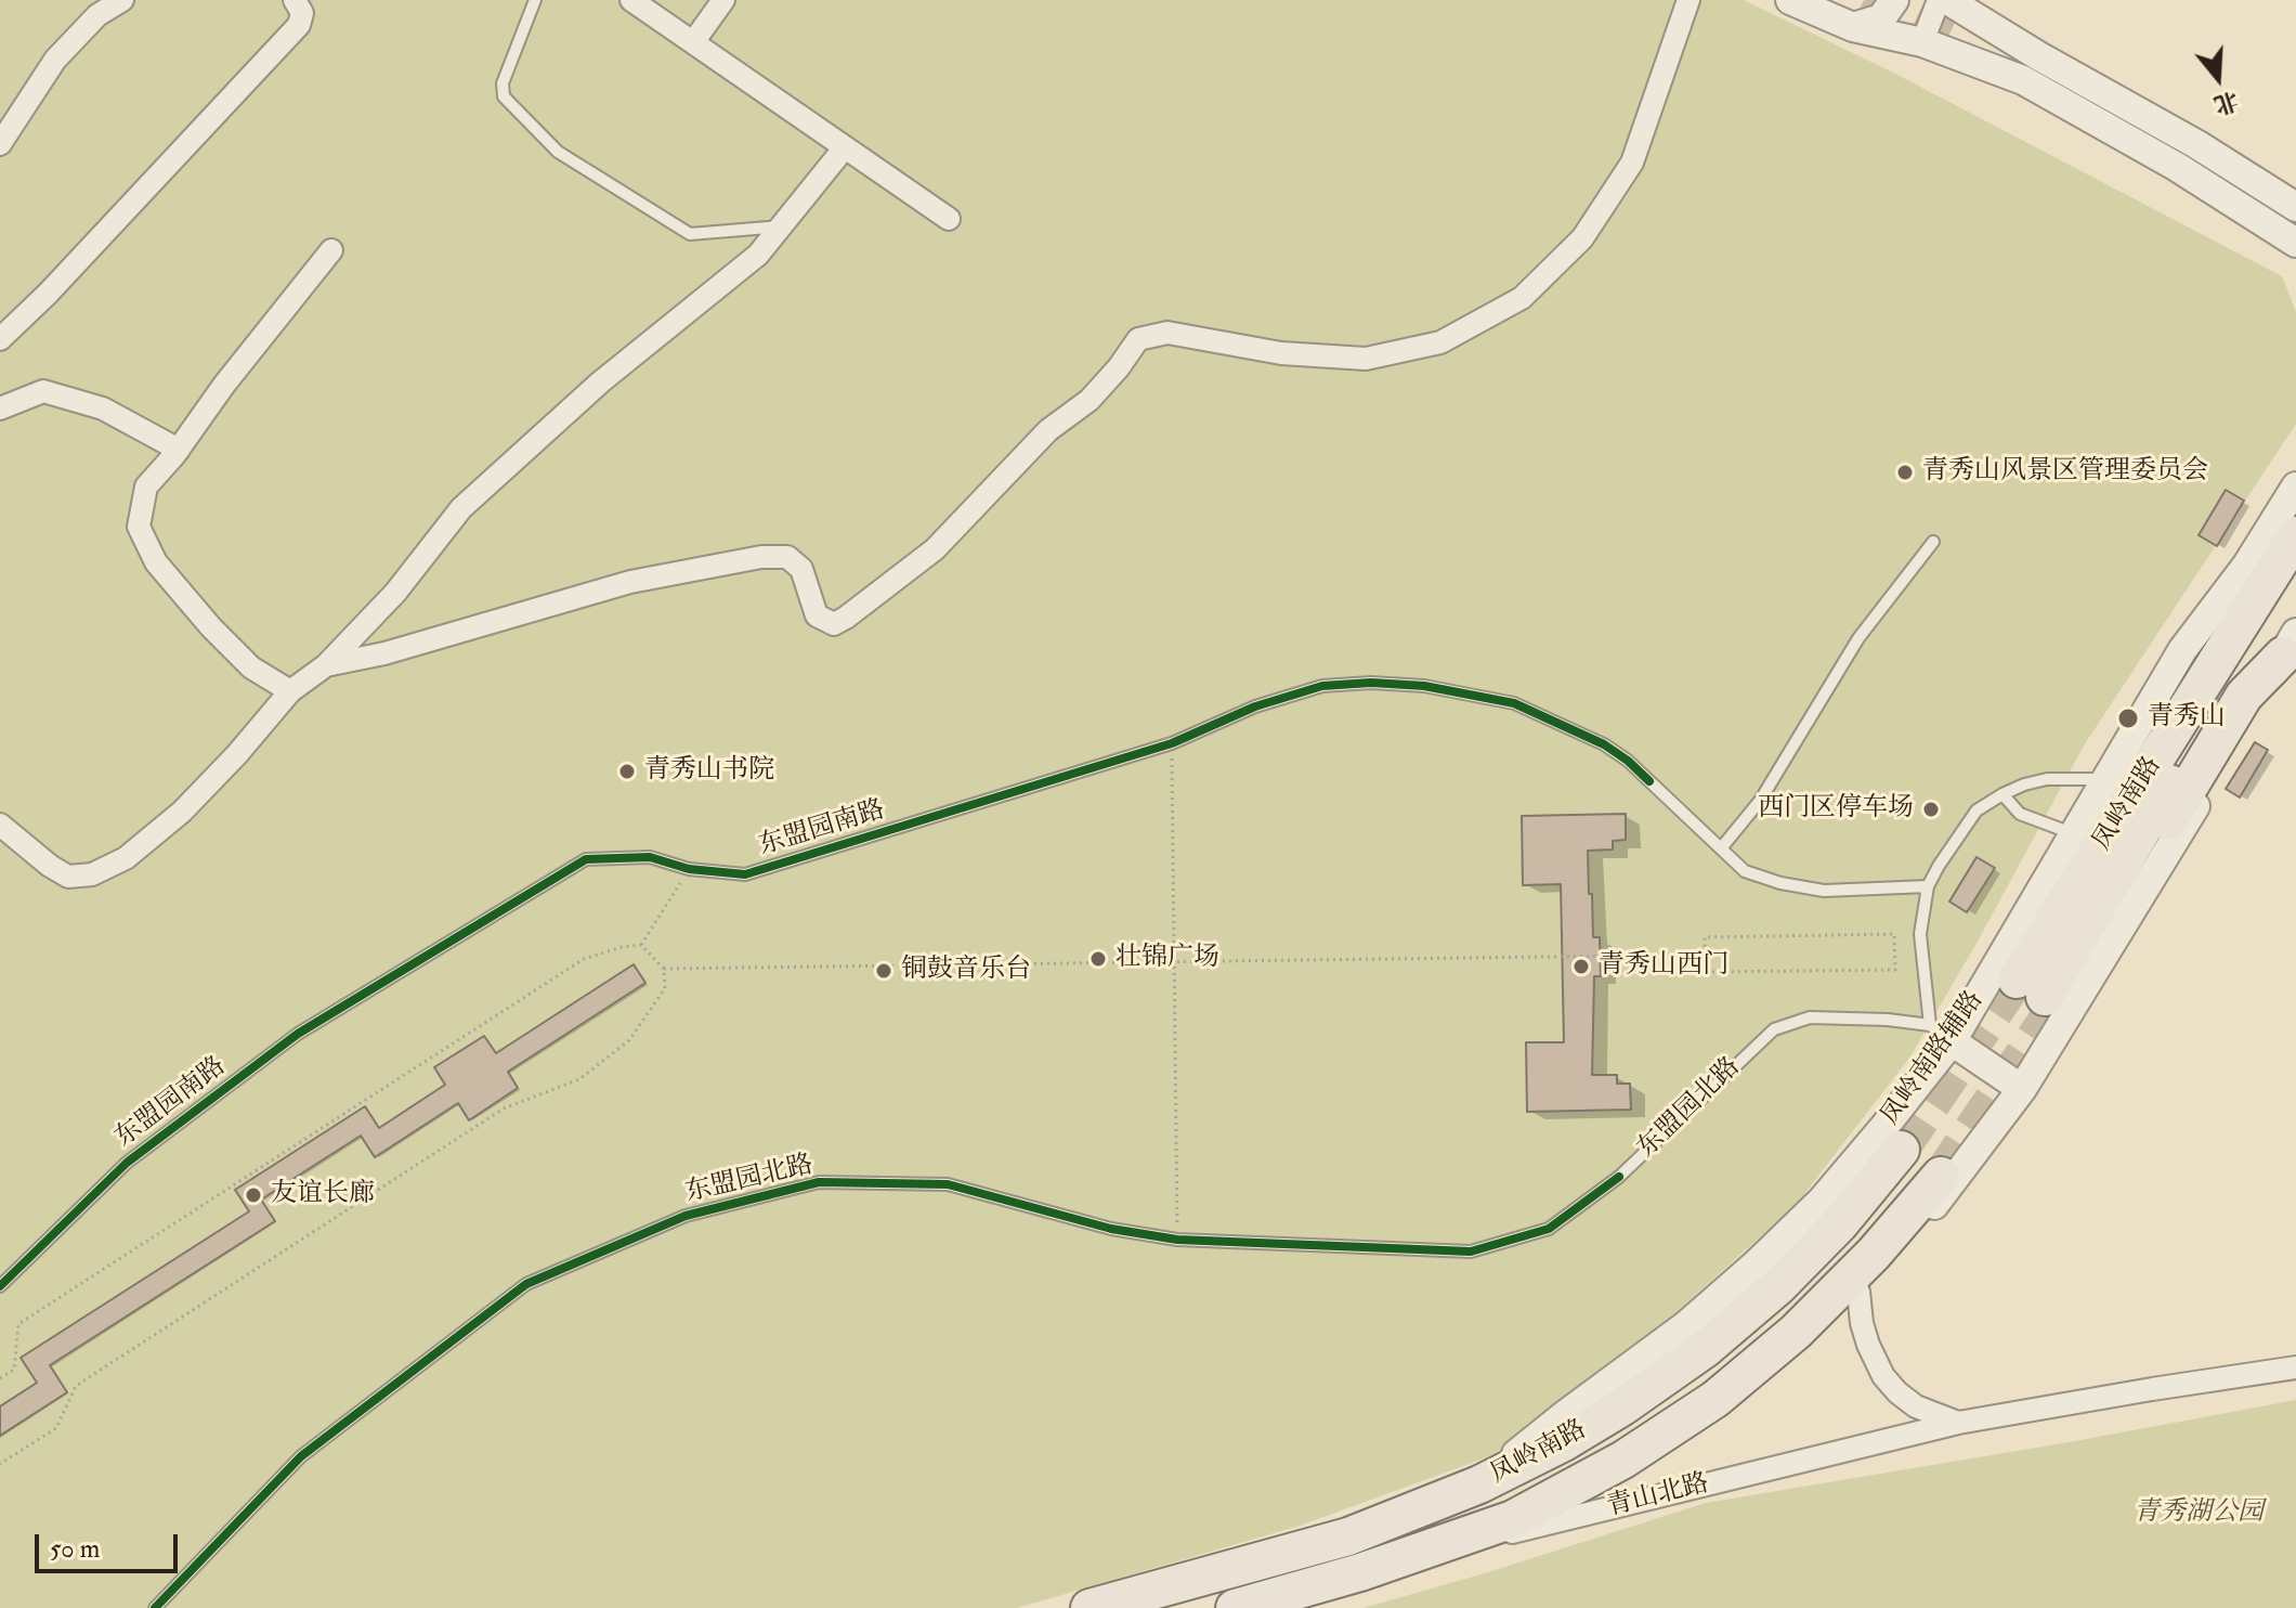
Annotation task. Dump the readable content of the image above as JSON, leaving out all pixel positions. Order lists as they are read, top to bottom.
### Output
{
  "streets": {
    "main road": ["凤岭南路"],
    "street": ["凤岭南路辅路", "青山北路"],
    "lane": ["东盟园南路", "东盟园北路"]
  },
  "crossings": [
    ["凤岭南路", "凤岭南路辅路"],
    ["凤岭南路", "青山北路"],
    ["凤岭南路辅路", "东盟园北路"]
  ],
  "parks": ["青秀湖公园"],
  "places": [
    "青秀山风景区管理委员会",
    "青秀山",
    "青秀山书院",
    "西门区停车场",
    "壮锦广场",
    "青秀山西门",
    "铜鼓音乐台",
    "友谊长廊"
  ],
  "scale_bar": "50 m",
  "north": "bottom"
}
